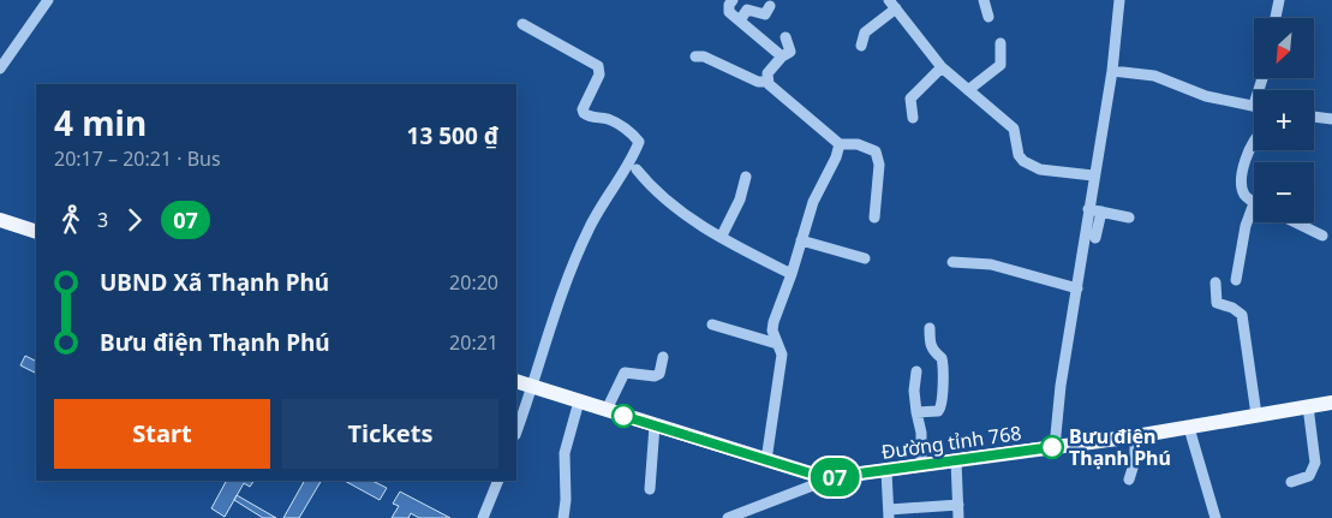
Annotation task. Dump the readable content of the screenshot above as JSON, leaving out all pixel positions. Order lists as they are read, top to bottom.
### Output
{
  "streets": {
    "main road": ["Đường tỉnh 768"]
  },
  "places": ["Bưu điện Thạnh Phú"],
  "lines": ["bus line 07"],
  "north": "bottom left",
  "page": {
    "on_map": "07",
    "map_buttons": ["+", "−"],
    "heading": ["4 min", "20:17 – 20:21 · Bus", "13 500 ₫"],
    "legs": ["3", "07"],
    "list": [
      {
        "name": "UBND Xã Thạnh Phú",
        "value": "20:20"
      },
      {
        "name": "Bưu điện Thạnh Phú",
        "value": "20:21"
      }
    ],
    "buttons": ["Start", "Tickets"]
  }
}
